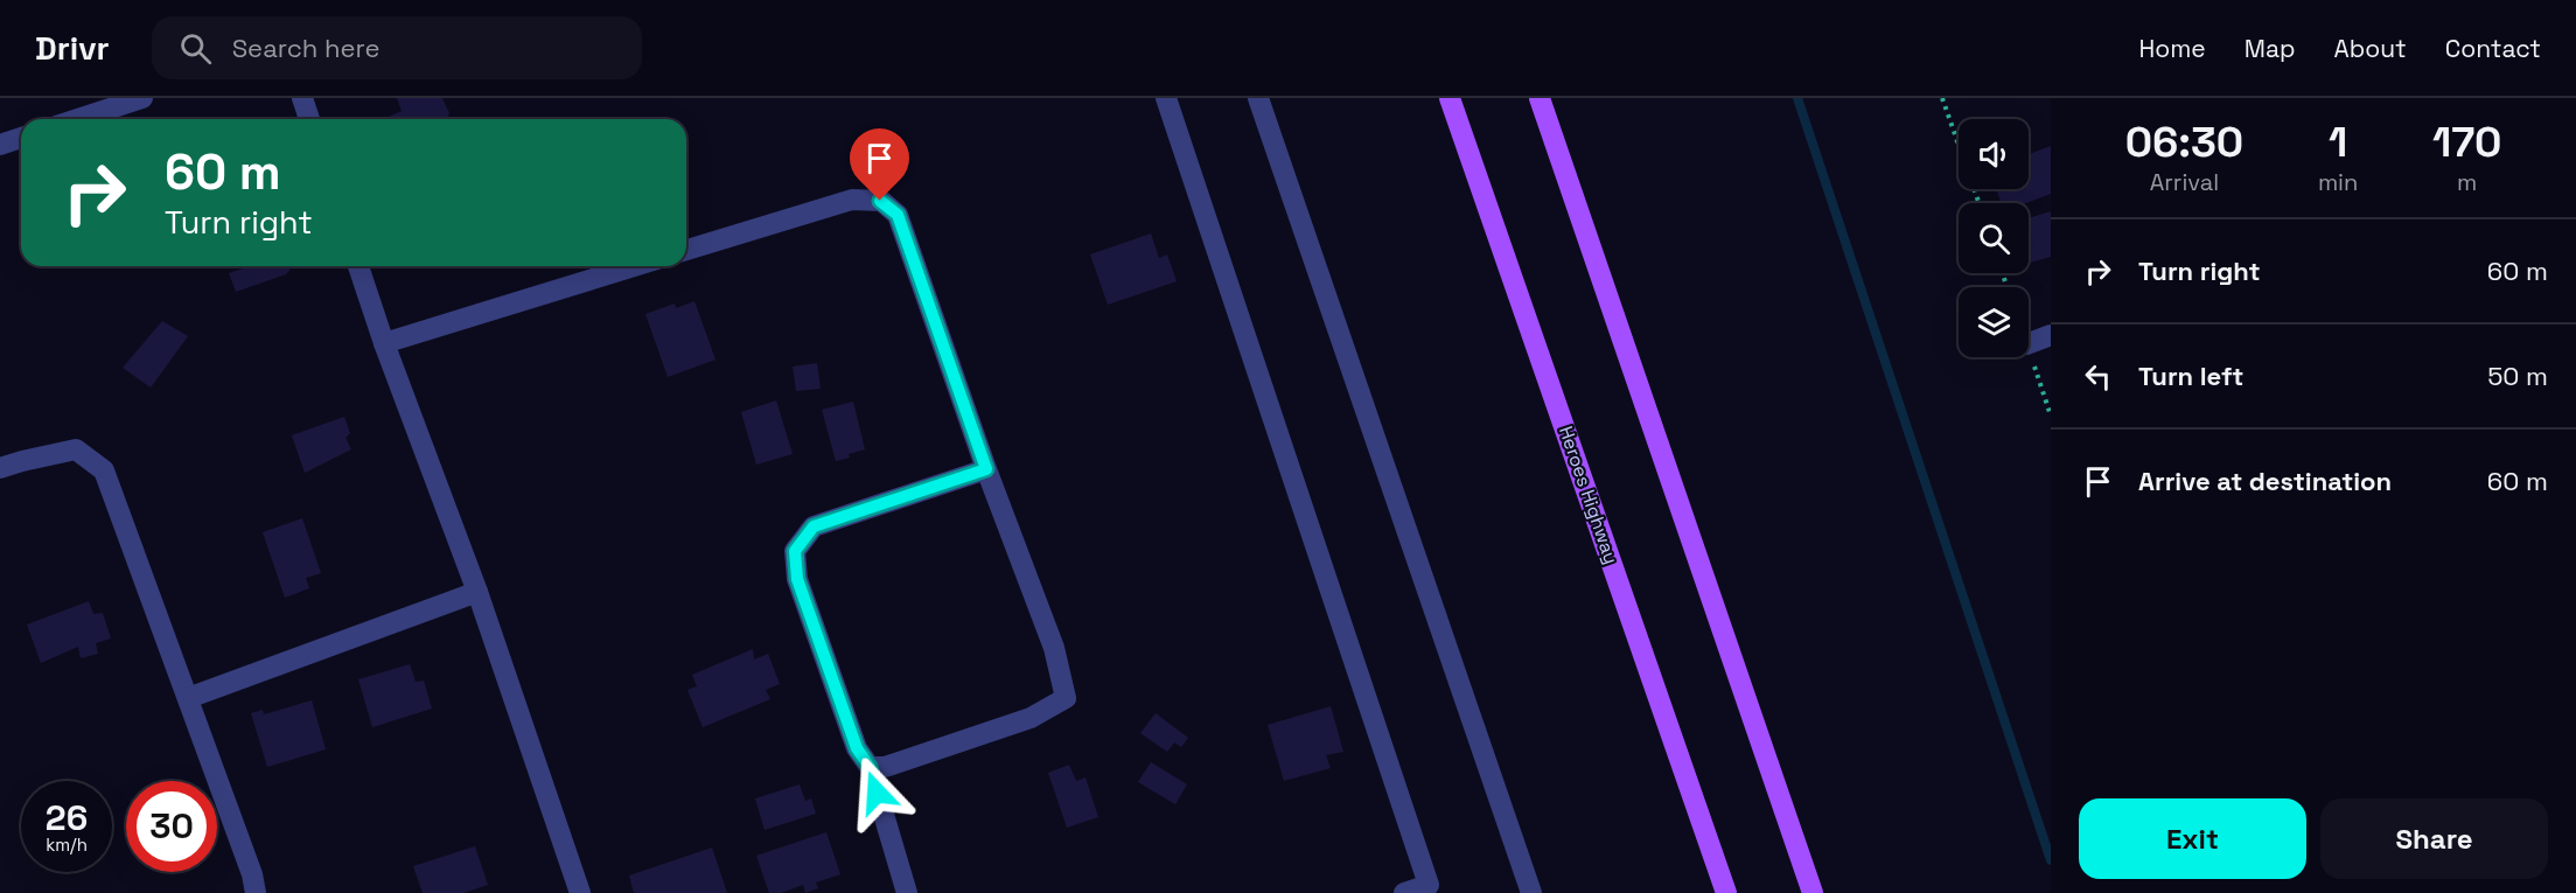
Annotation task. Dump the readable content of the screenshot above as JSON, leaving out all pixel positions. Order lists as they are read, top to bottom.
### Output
{
  "streets": {
    "main road": ["Heroes Highway"]
  },
  "page": {
    "header": "Drivr",
    "search": "Search here",
    "nav": [
      "Home",
      "Map",
      "About",
      "Contact"
    ],
    "eta": [
      "06:30",
      "Arrival",
      "1",
      "min",
      "170",
      "m"
    ],
    "turn": ["60 m", "Turn right"],
    "list": [
      {
        "name": "Turn right",
        "value": "60 m"
      },
      {
        "name": "Turn left",
        "value": "50 m"
      },
      {
        "name": "Arrive at destination",
        "value": "60 m"
      }
    ],
    "speed": "26 km/h",
    "limit": "30",
    "buttons": ["Exit", "Share"]
  }
}
